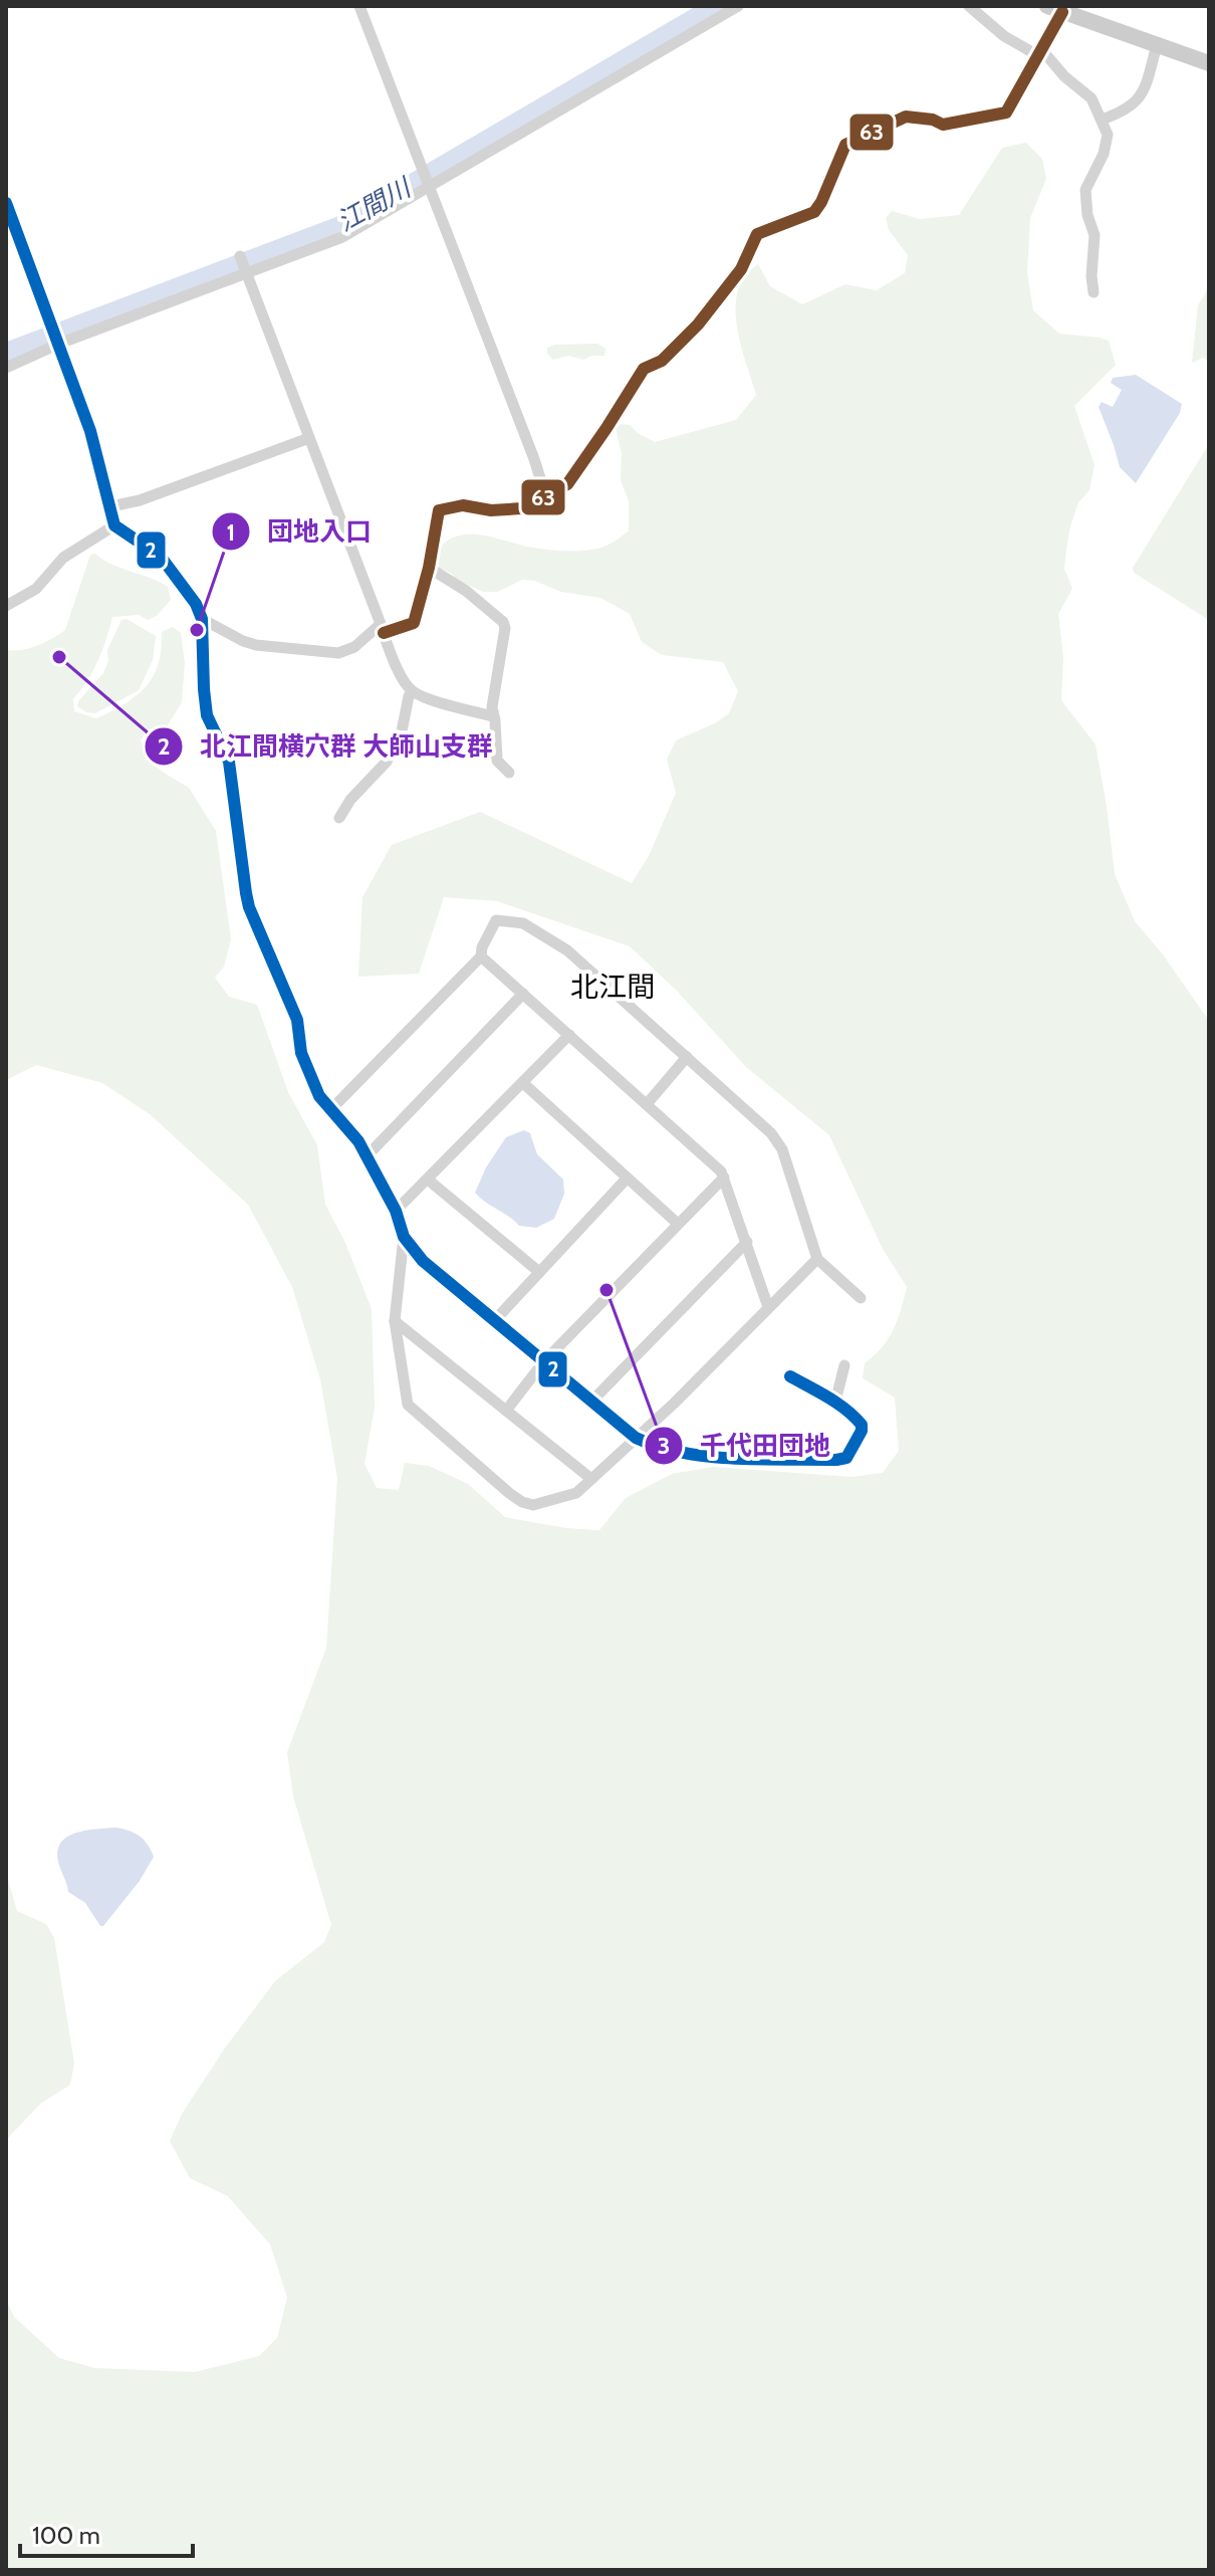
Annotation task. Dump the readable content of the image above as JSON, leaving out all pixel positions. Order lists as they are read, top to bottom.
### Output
{
  "districts": ["北江間"],
  "water": ["江間川"],
  "places": ["団地入口", "北江間横穴群 大師山支群", "千代田団地"],
  "lines": ["transit line 63", "transit line 2"],
  "scale_bar": "100 m"
}
